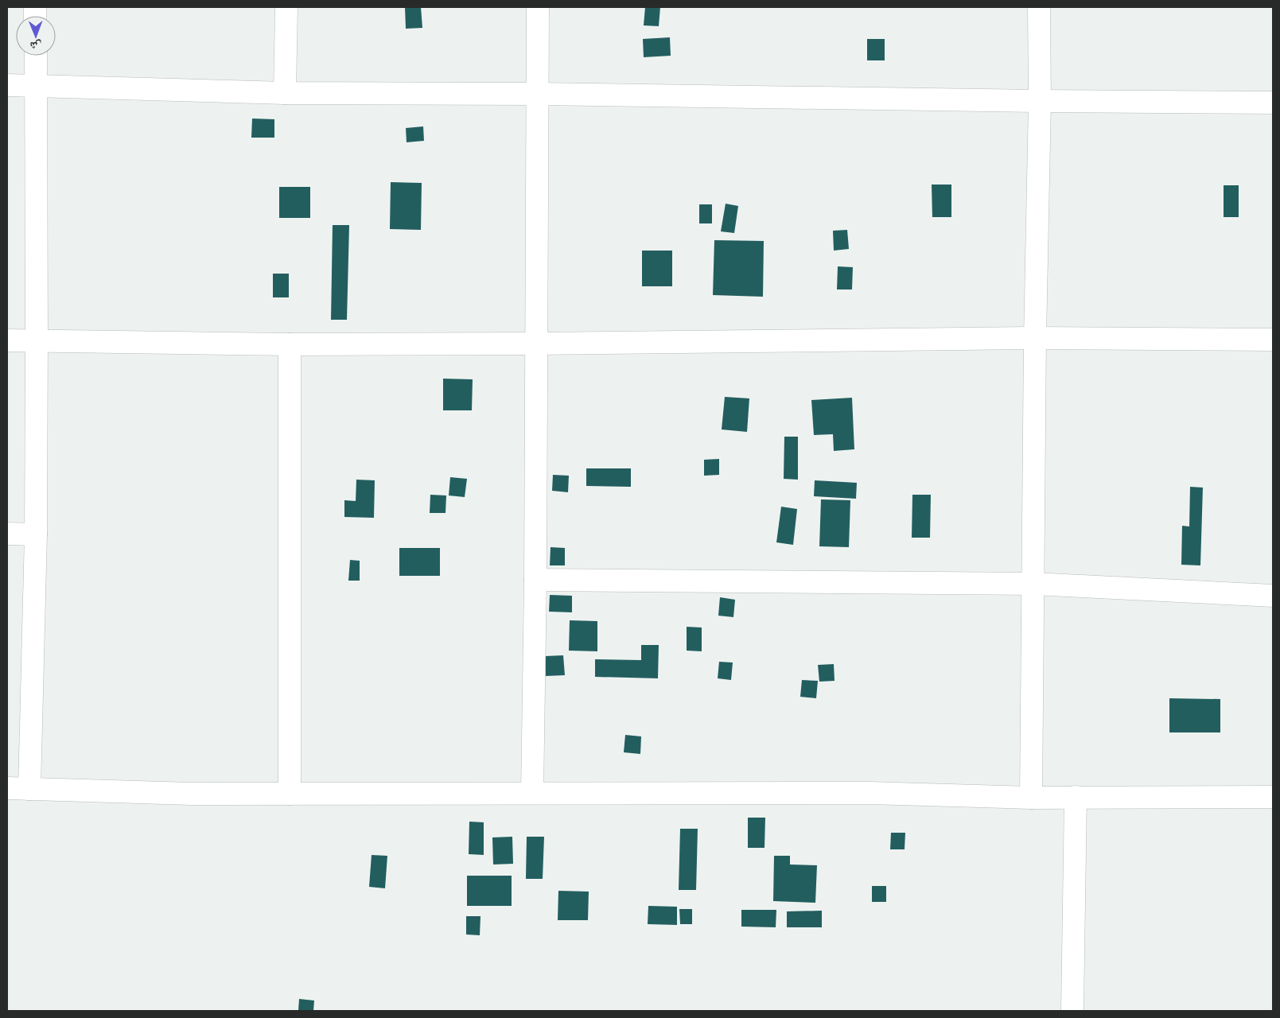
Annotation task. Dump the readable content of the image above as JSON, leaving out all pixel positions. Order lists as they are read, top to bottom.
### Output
{
  "north": "bottom"
}
